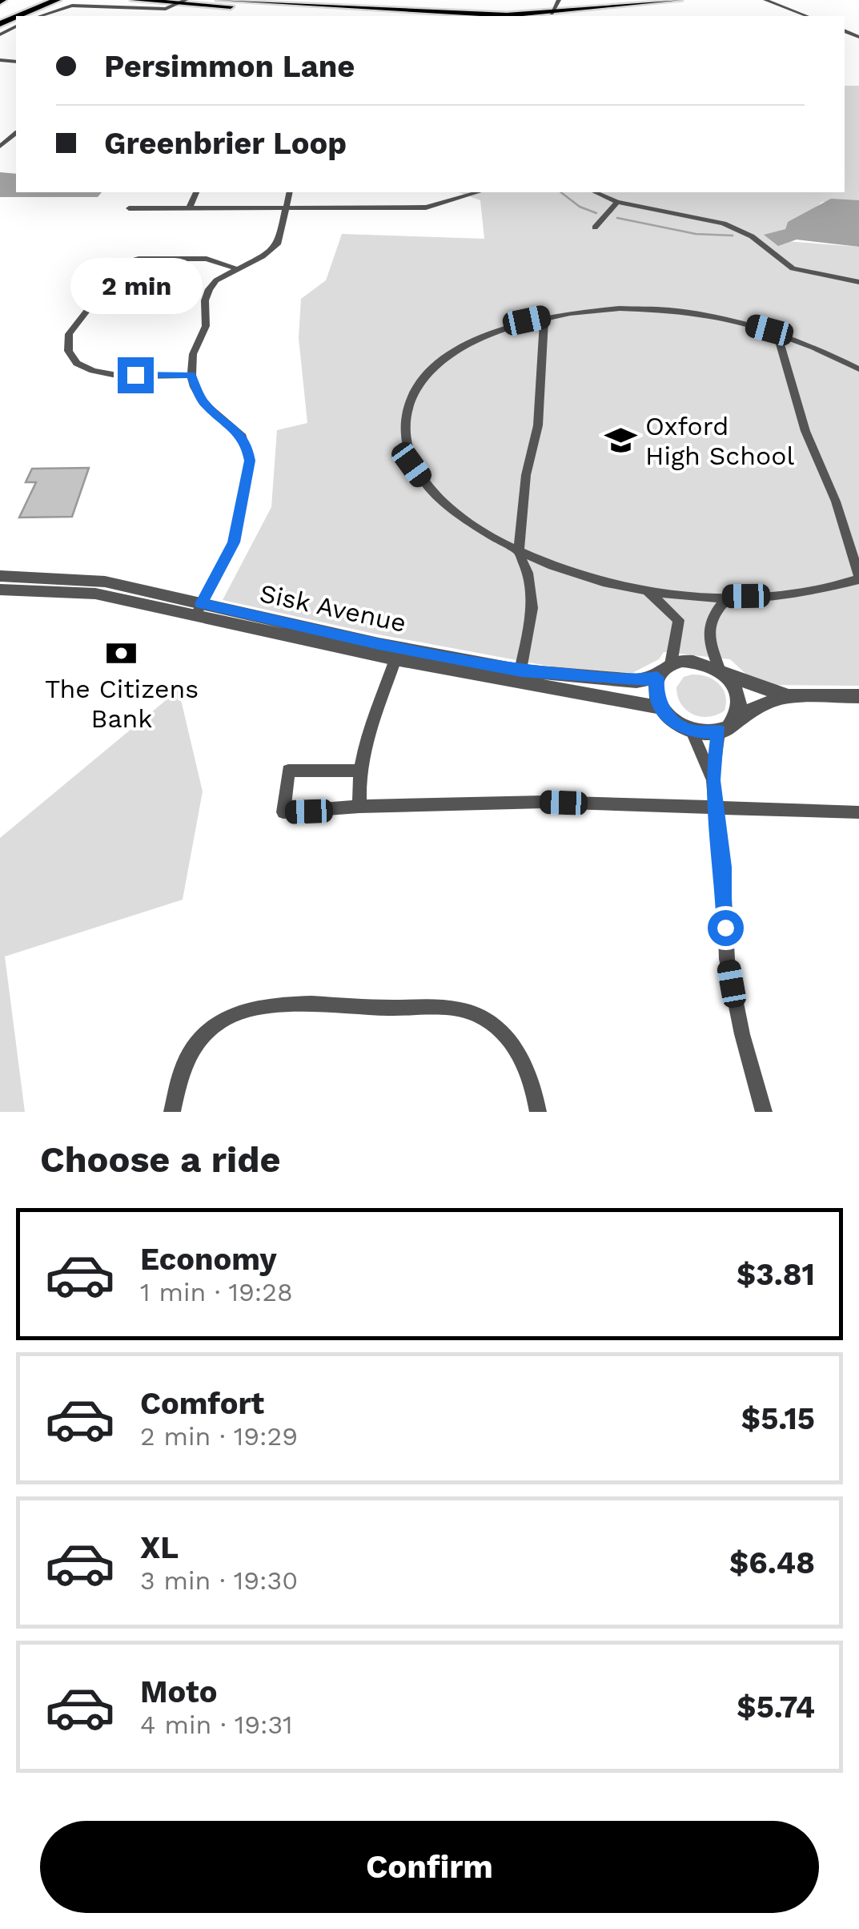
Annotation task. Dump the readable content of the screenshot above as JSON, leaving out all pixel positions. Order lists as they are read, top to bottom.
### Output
{
  "streets": {
    "street": ["Sisk Avenue"]
  },
  "places": {
    "school or university": ["Oxford High School"],
    "bank": ["The Citizens Bank"]
  },
  "page": {
    "banner": ["Persimmon Lane", "Greenbrier Loop"],
    "bubble": "2 min",
    "heading": "Choose a ride",
    "list": [
      {
        "name": "Economy",
        "note": "1 min · 19:28",
        "value": "$3.81"
      },
      {
        "name": "Comfort",
        "note": "2 min · 19:29",
        "value": "$5.15"
      },
      {
        "name": "XL",
        "note": "3 min · 19:30",
        "value": "$6.48"
      },
      {
        "name": "Moto",
        "note": "4 min · 19:31",
        "value": "$5.74"
      }
    ],
    "buttons": "Confirm"
  }
}
